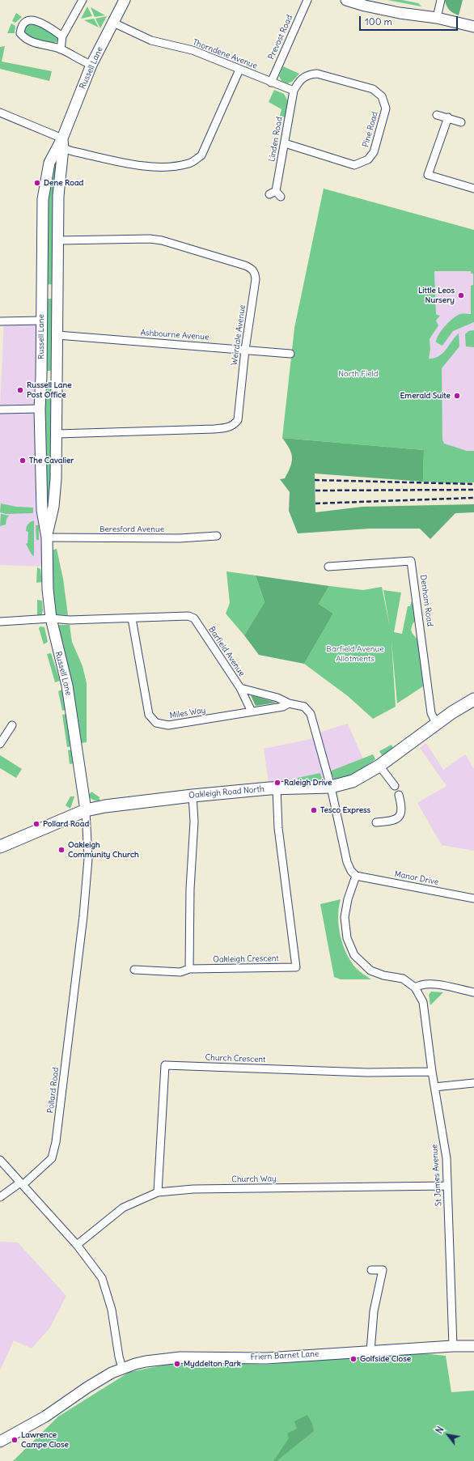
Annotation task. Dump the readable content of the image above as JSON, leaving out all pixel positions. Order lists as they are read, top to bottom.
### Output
{
  "streets": {
    "main road": ["Russell Lane", "Oakleigh Road North", "Friern Barnet Lane"],
    "street": [
      "Prevost Road",
      "Thorndene Avenue",
      "Pine Road",
      "Linden Road",
      "Ashbourne Avenue",
      "Weirdale Avenue",
      "Beresford Avenue",
      "Denham Road",
      "Barfield Avenue",
      "Miles Way",
      "Manor Drive",
      "Oakleigh Crescent",
      "Church Crescent",
      "Pollard Road",
      "St James Avenue",
      "Church Way"
    ]
  },
  "crossings": [
    ["Prevost Road", "Thorndene Avenue"],
    ["Thorndene Avenue", "Russell Lane"],
    ["Thorndene Avenue", "Pine Road"],
    ["Thorndene Avenue", "Linden Road"],
    ["Russell Lane", "Ashbourne Avenue"],
    ["Russell Lane", "Weirdale Avenue"],
    ["Russell Lane", "Beresford Avenue"],
    ["Russell Lane", "Barfield Avenue"],
    ["Russell Lane", "Oakleigh Road North"],
    ["Russell Lane", "Pollard Road"],
    ["Pine Road", "Linden Road"],
    ["Ashbourne Avenue", "Weirdale Avenue"],
    ["Denham Road", "Oakleigh Road North"],
    ["Barfield Avenue", "Miles Way"],
    ["Barfield Avenue", "Oakleigh Road North"],
    ["Oakleigh Road North", "Oakleigh Crescent"],
    ["Oakleigh Road North", "Pollard Road"],
    ["Church Crescent", "St James Avenue"],
    ["Church Crescent", "Church Way"],
    ["St James Avenue", "Church Way"],
    ["St James Avenue", "Friern Barnet Lane"]
  ],
  "parks": ["North Field", "Barfield Avenue Allotments"],
  "places": [
    "Dene Road",
    "Little Leos Nursery",
    "Russell Lane Post Office",
    "Emerald Suite",
    "The Cavalier",
    "Raleigh Drive",
    "Tesco Express",
    "Pollard Road",
    "Oakleigh Community Church",
    "Golfside Close",
    "Myddelton Park",
    "Lawrence Campe Close"
  ],
  "scale_bar": "100 m",
  "north": "top left"
}
